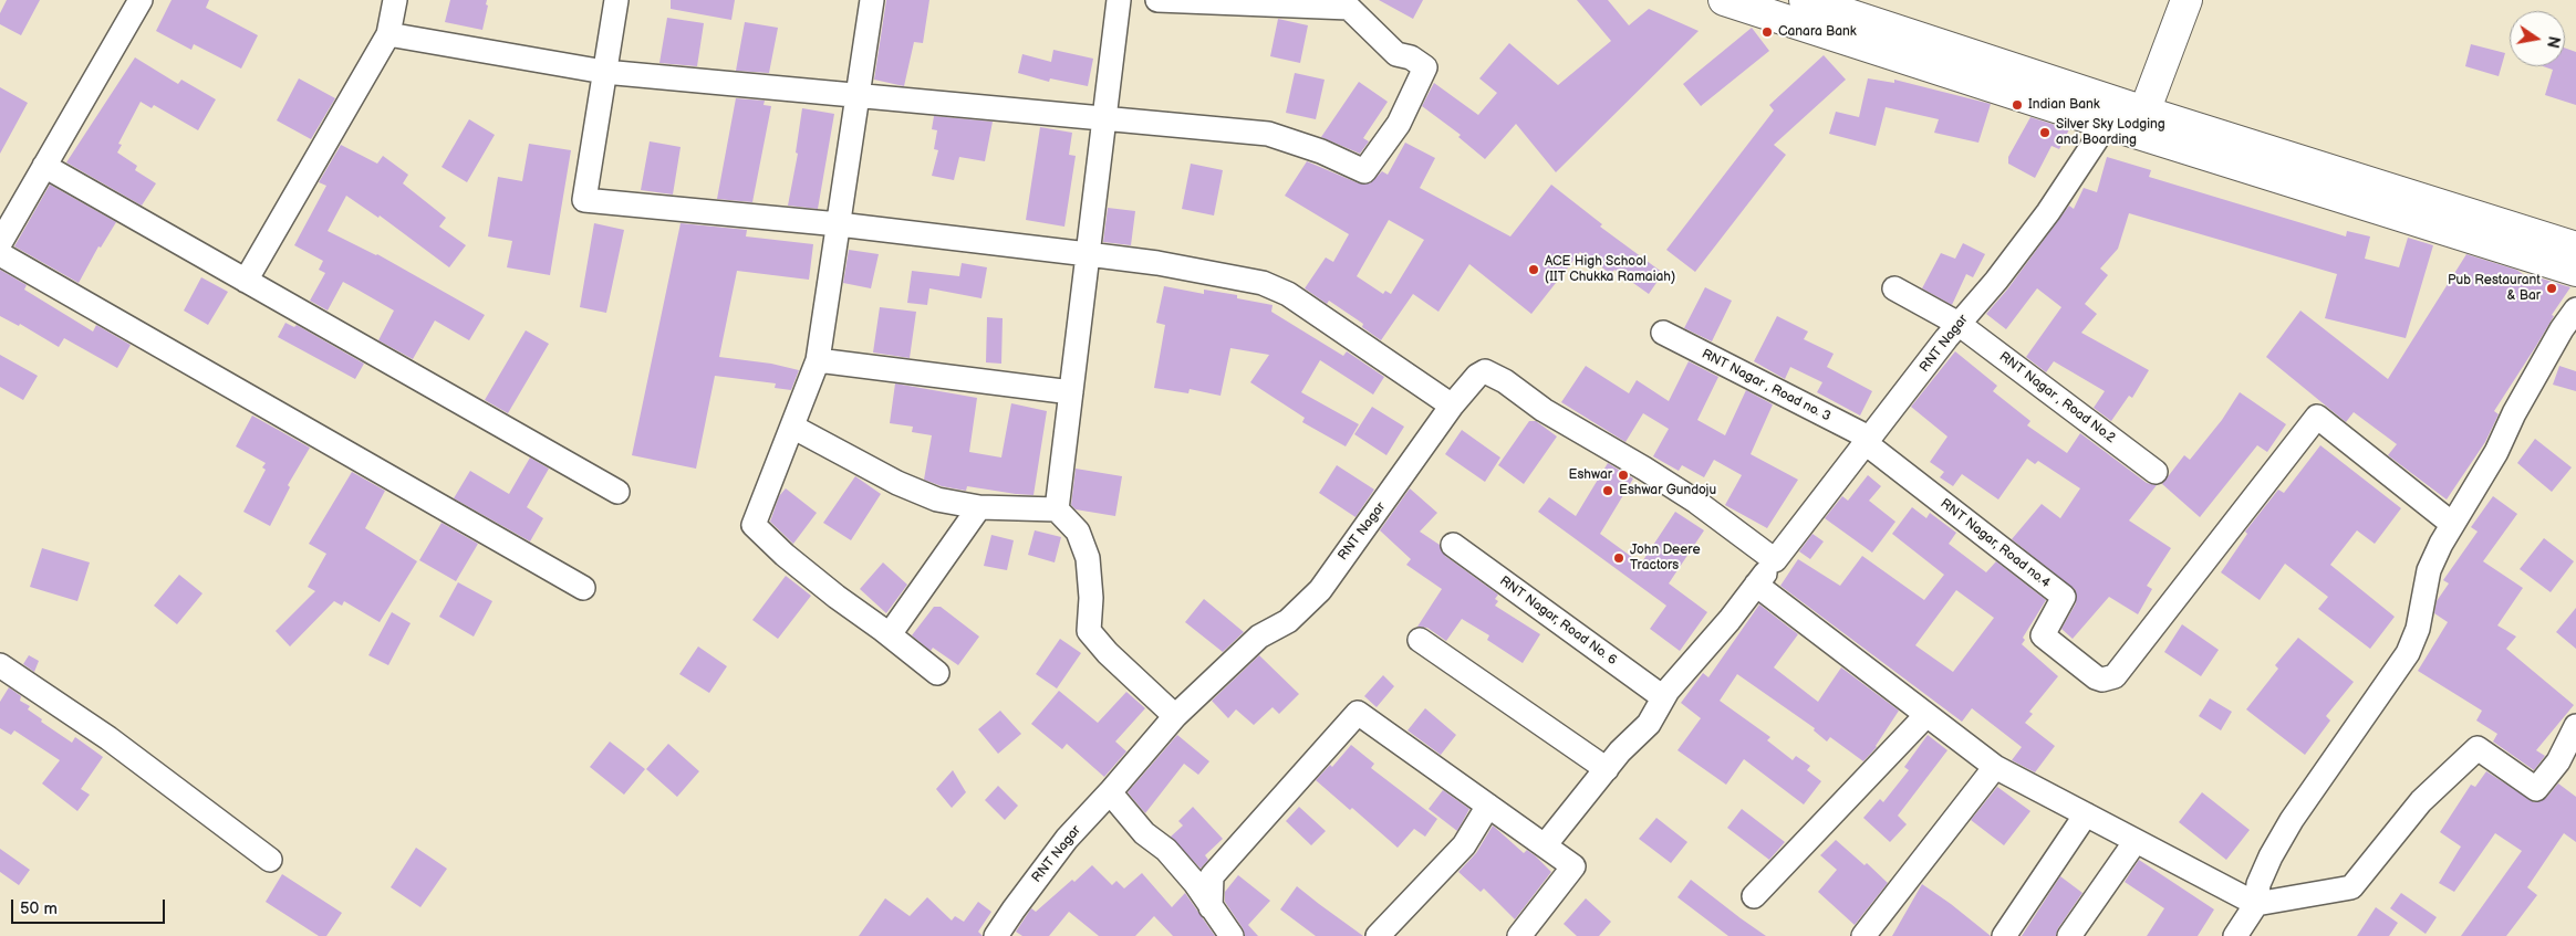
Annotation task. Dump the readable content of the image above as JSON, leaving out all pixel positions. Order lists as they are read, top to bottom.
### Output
{
  "streets": {
    "street": [
      "RNT Nagar",
      "RNT Nagar , Road no. 3",
      "RNT Nagar , Road No.2",
      "RNT Nagar, Road no.4",
      "RNT Nagar, Road No. 6"
    ]
  },
  "crossings": [
    ["RNT Nagar", "RNT Nagar , Road no. 3"],
    ["RNT Nagar", "RNT Nagar , Road No.2"],
    ["RNT Nagar", "RNT Nagar, Road no.4"],
    ["RNT Nagar", "RNT Nagar, Road No. 6"],
    ["RNT Nagar , Road no. 3", "RNT Nagar, Road no.4"]
  ],
  "places": [
    "Canara Bank",
    "Indian Bank",
    "Silver Sky Lodging and Boarding",
    "ACE High School (IIT Chukka Ramaiah)",
    "Pub Restaurant & Bar",
    "Eshwar",
    "Eshwar Gundoju",
    "John Deere Tractors"
  ],
  "scale_bar": "50 m",
  "north": "right"
}
